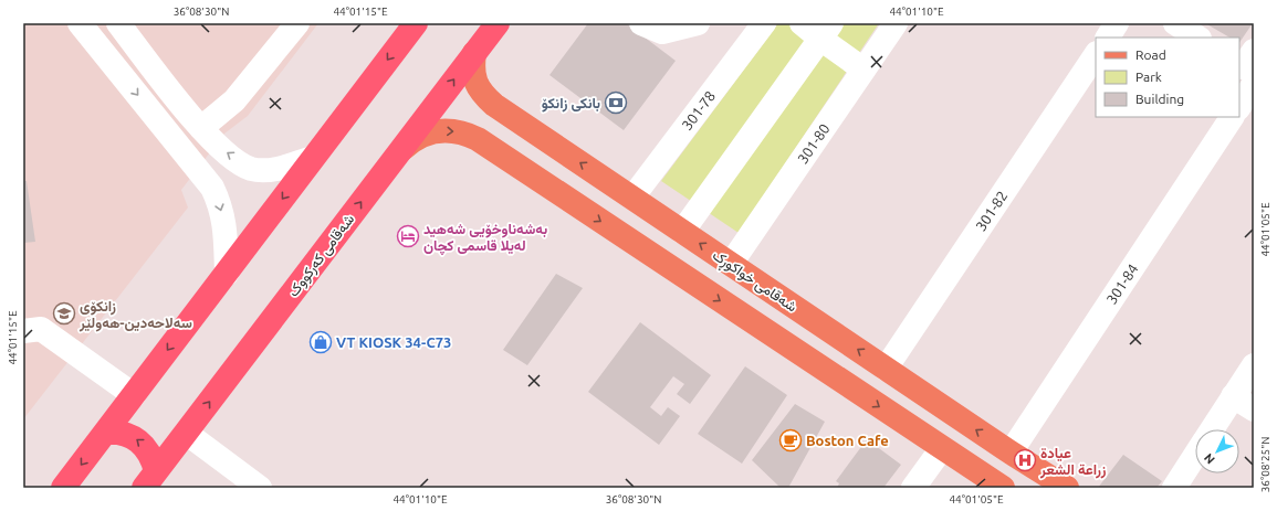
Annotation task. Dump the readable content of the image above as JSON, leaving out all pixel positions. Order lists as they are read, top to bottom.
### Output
{
  "streets": {
    "highway": ["شەقامی کەرکووک"],
    "main road": ["شەقامی خواکوڕک"],
    "street": [
      "301-78",
      "301-80",
      "301-82",
      "301-84"
    ]
  },
  "crossings": [
    ["301-78", "شەقامی خواکوڕک"],
    ["301-80", "شەقامی خواکوڕک"],
    ["301-82", "شەقامی خواکوڕک"],
    ["شەقامی کەرکووک", "شەقامی خواکوڕک"],
    ["شەقامی خواکوڕک", "301-84"]
  ],
  "places": {
    "bank": ["بانکی زانکۆ"],
    "hotel": ["بەشەناوخۆیی شەهید لەیلا قاسمی کچان"],
    "school or university": ["زانکۆی سەلاحەدین-هەولێر"],
    "shop": ["VT KIOSK 34-C73"],
    "cafe": ["Boston Cafe"],
    "hospital": ["عيادة زراعة الشعر"]
  },
  "legend": ["Road", "Park", "Building"],
  "north": "bottom left",
  "coordinates": [
    "36°08'30\"N",
    "44°01'15\"E",
    "44°01'10\"E",
    "44°01'05\"E",
    "36°08'25\"N"
  ]
}
